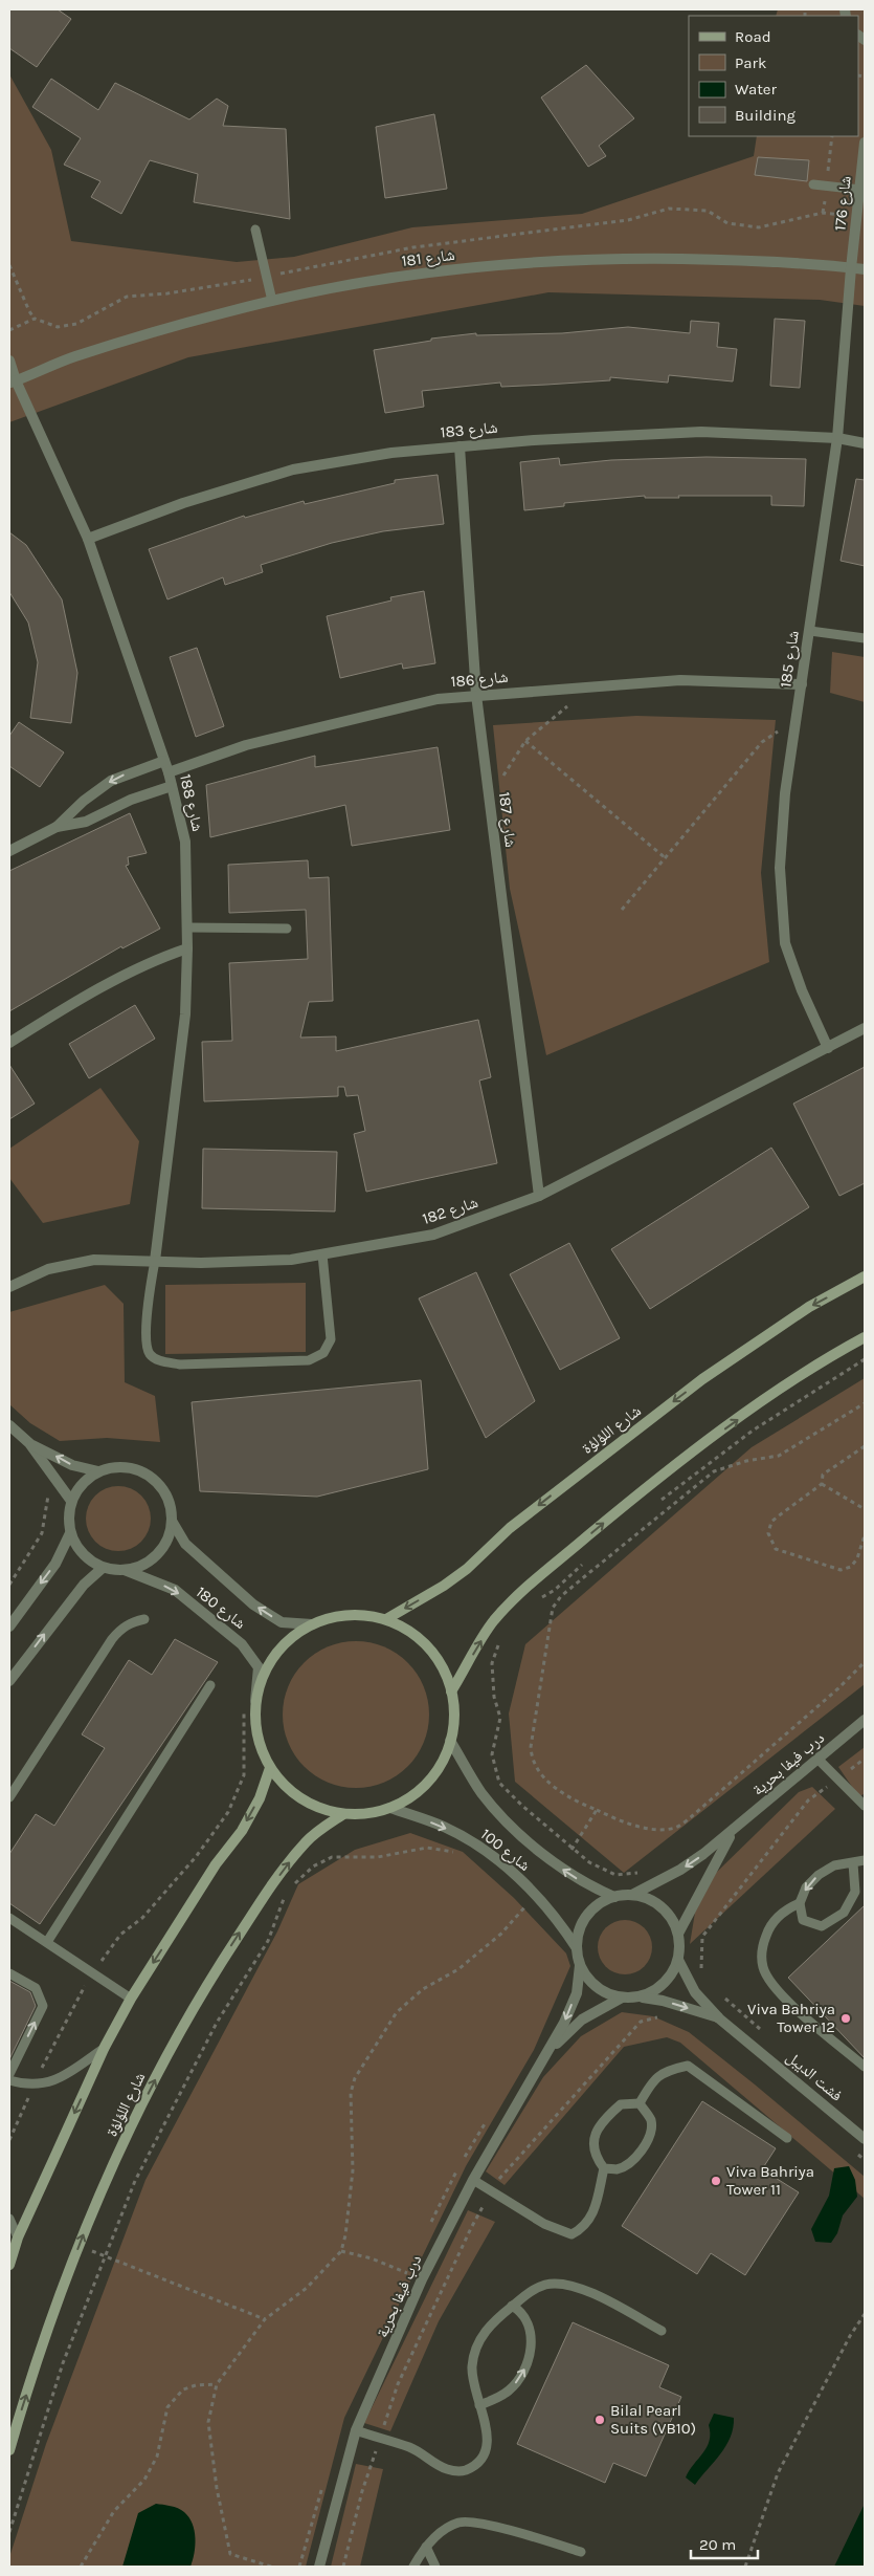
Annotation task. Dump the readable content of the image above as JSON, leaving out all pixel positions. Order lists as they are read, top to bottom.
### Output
{
  "streets": {
    "main road": ["شارع اللؤلؤة"],
    "street": [
      "شارع 176",
      "شارع 181",
      "شارع 183",
      "شارع 185",
      "شارع 186",
      "شارع 188",
      "شارع 187",
      "شارع 182",
      "شارع 180",
      "درب فيفا بحرية",
      "شارع 100",
      "فشت الديبل"
    ]
  },
  "crossings": [
    ["شارع 176", "شارع 181"],
    ["شارع 176", "شارع 185"],
    ["شارع 181", "شارع 185"],
    ["شارع 181", "شارع 188"],
    ["شارع 183", "شارع 185"],
    ["شارع 183", "شارع 188"],
    ["شارع 183", "شارع 187"],
    ["شارع 185", "شارع 186"],
    ["شارع 185", "شارع 182"],
    ["شارع 186", "شارع 188"],
    ["شارع 186", "شارع 187"],
    ["شارع 188", "شارع 182"],
    ["شارع 187", "شارع 182"],
    ["درب فيفا بحرية", "شارع 100"],
    ["درب فيفا بحرية", "فشت الديبل"],
    ["شارع 100", "فشت الديبل"]
  ],
  "places": ["Viva Bahriya Tower 12", "Viva Bahriya Tower 11", "Bilal Pearl Suits (VB10)"],
  "legend": [
    "Road",
    "Park",
    "Water",
    "Building"
  ],
  "scale_bar": "20 m"
}
